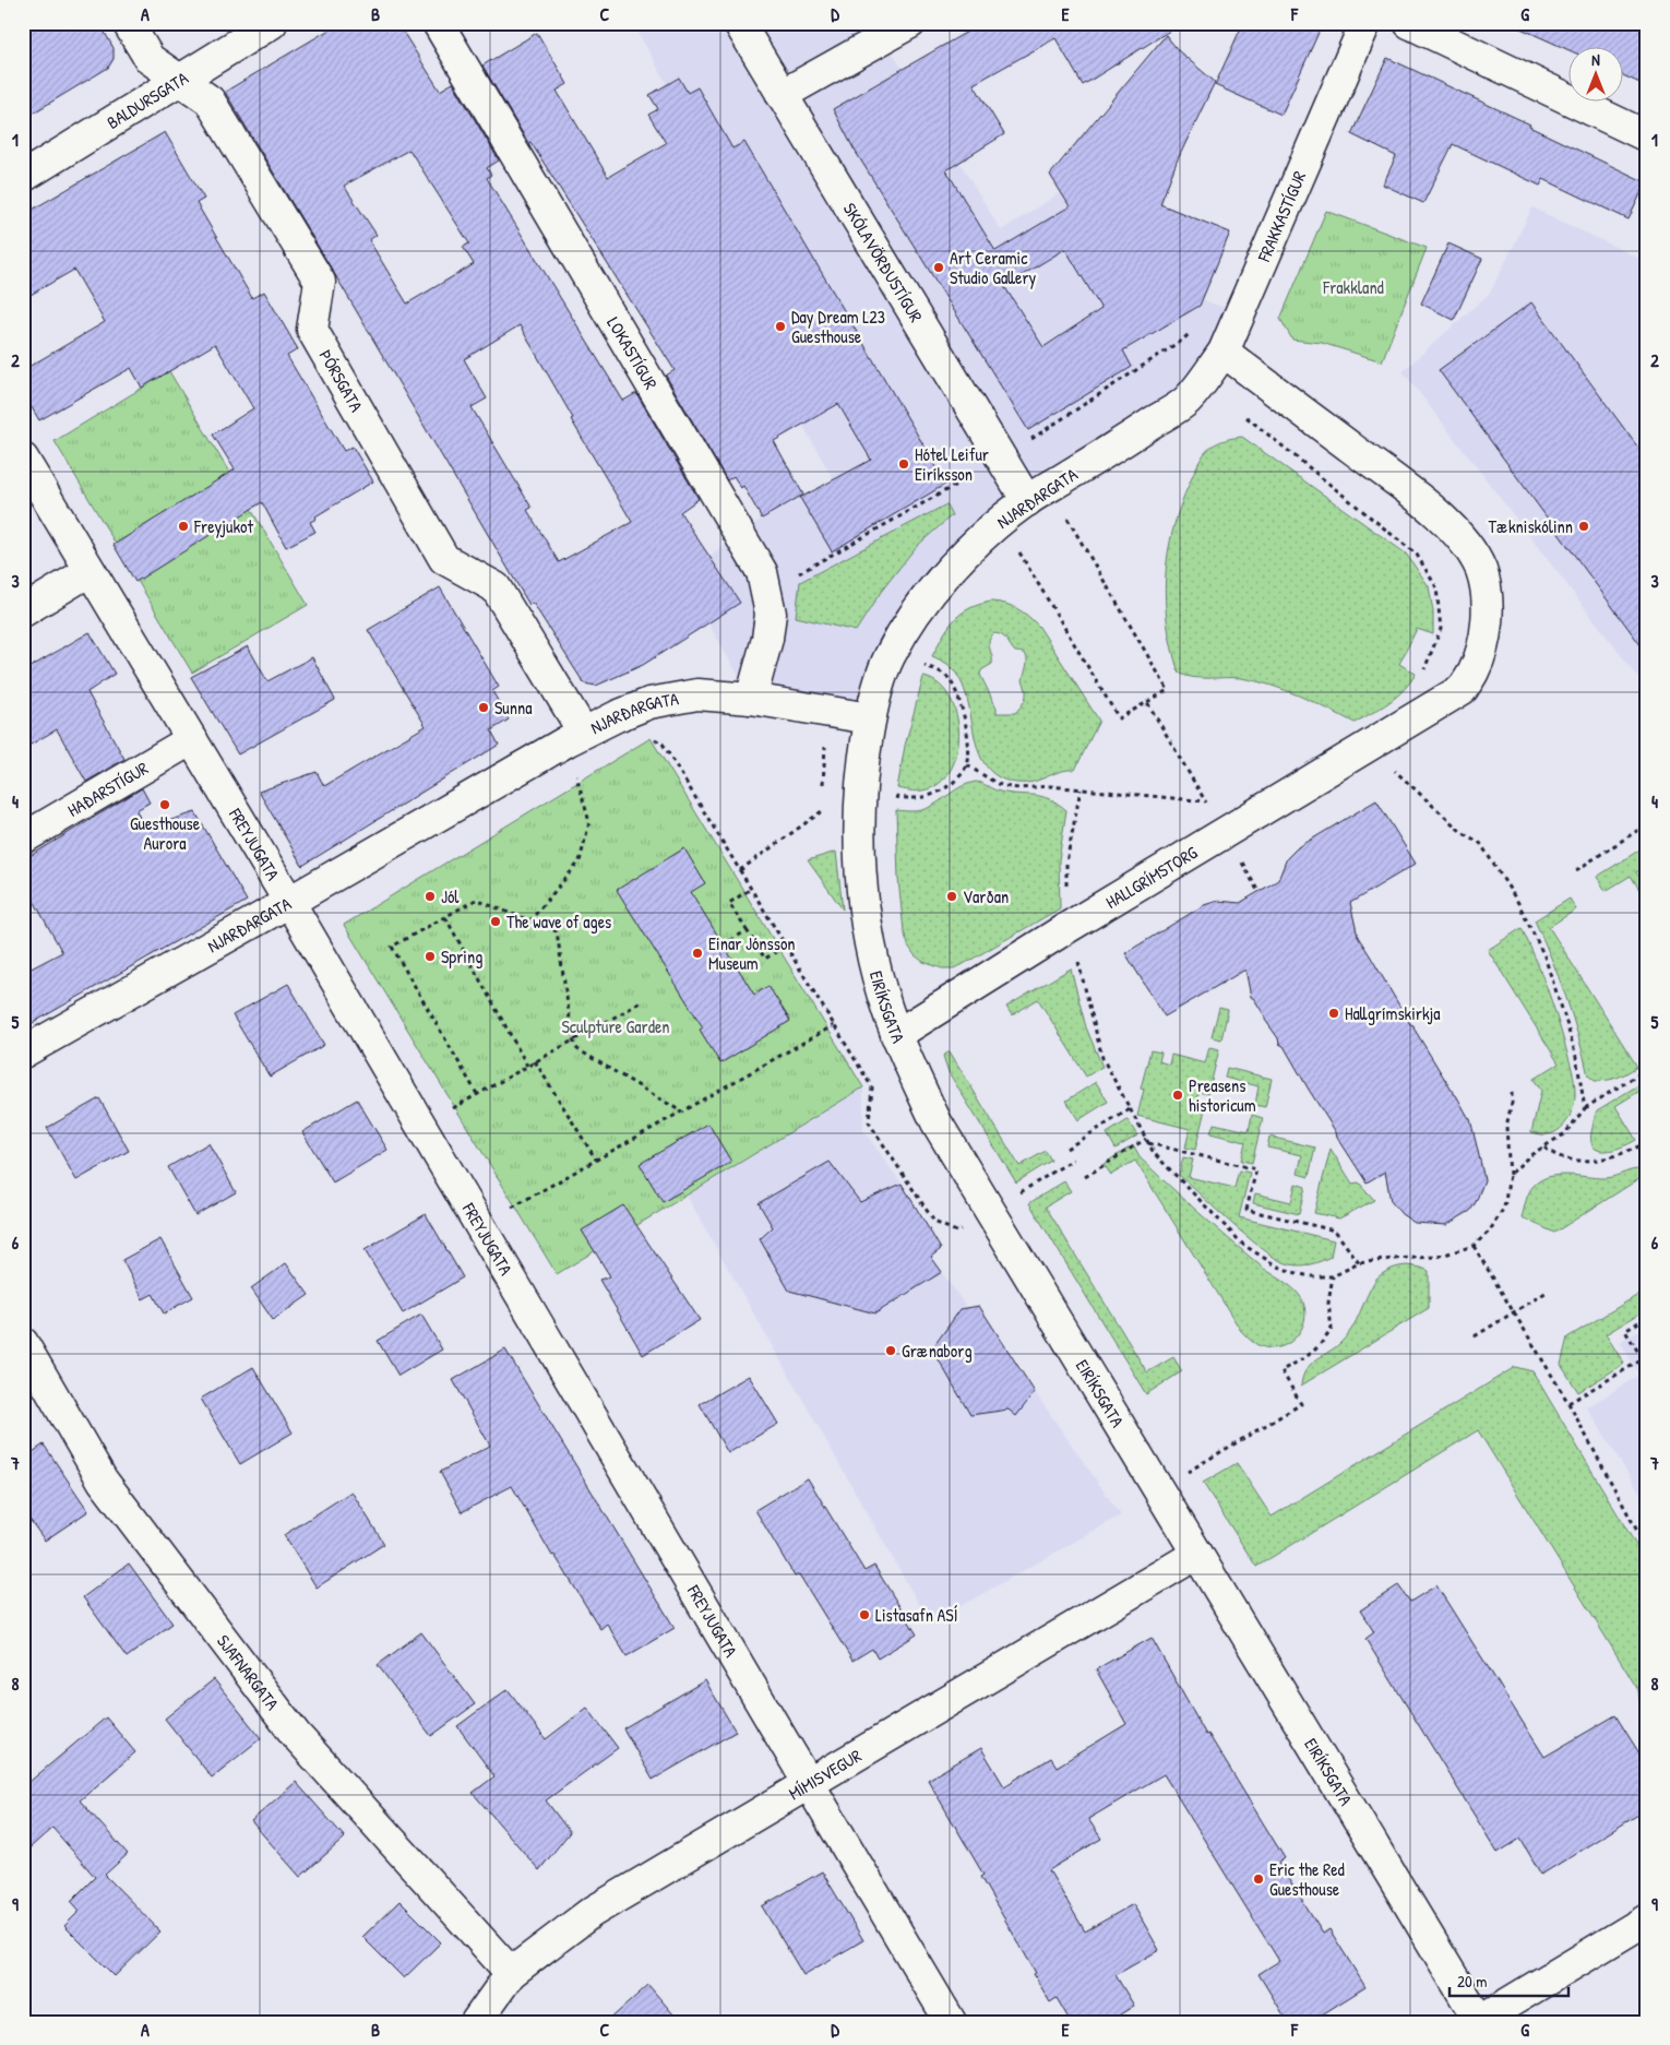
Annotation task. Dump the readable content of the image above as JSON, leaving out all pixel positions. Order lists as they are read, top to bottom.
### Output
{
  "streets": {
    "street": [
      "BALDURSGATA",
      "FRAKKASTÍGUR",
      "SKÓLAVÖRÐUSTÍGUR",
      "LOKASTÍGUR",
      "ÞÓRSGATA",
      "NJARÐARGATA",
      "HAÐARSTÍGUR",
      "FREYJUGATA",
      "HALLGRÍMSTORG",
      "EIRÍKSGATA",
      "SJAFNARGATA",
      "MÍMISVEGUR"
    ]
  },
  "crossings": [
    ["BALDURSGATA", "ÞÓRSGATA"],
    ["FRAKKASTÍGUR", "NJARÐARGATA"],
    ["FRAKKASTÍGUR", "HALLGRÍMSTORG"],
    ["SKÓLAVÖRÐUSTÍGUR", "NJARÐARGATA"],
    ["LOKASTÍGUR", "NJARÐARGATA"],
    ["ÞÓRSGATA", "NJARÐARGATA"],
    ["NJARÐARGATA", "FREYJUGATA"],
    ["NJARÐARGATA", "EIRÍKSGATA"],
    ["HAÐARSTÍGUR", "FREYJUGATA"],
    ["FREYJUGATA", "MÍMISVEGUR"],
    ["HALLGRÍMSTORG", "EIRÍKSGATA"],
    ["EIRÍKSGATA", "MÍMISVEGUR"],
    ["SJAFNARGATA", "MÍMISVEGUR"]
  ],
  "parks": ["Frakkland", "Sculpture Garden"],
  "places": [
    "Art Ceramic Studio Gallery",
    "Day Dream L23 Guesthouse",
    "Hótel Leifur Eiríksson",
    "Freyjukot",
    "Tækniskólinn",
    "Sunna",
    "Guesthouse Aurora",
    "Jól",
    "Varðan",
    "The wave of ages",
    "Einar Jónsson Museum",
    "Spring",
    "Hallgrímskirkja",
    "Preasens historicum",
    "Grænaborg",
    "Listasafn ASÍ",
    "Eric the Red Guesthouse"
  ],
  "scale_bar": "20 m",
  "north": "top",
  "grid": {
    "columns": [
      "A",
      "B",
      "C",
      "D",
      "E",
      "F",
      "G"
    ],
    "rows": [
      "1",
      "2",
      "3",
      "4",
      "5",
      "6",
      "7",
      "8",
      "9"
    ]
  }
}
